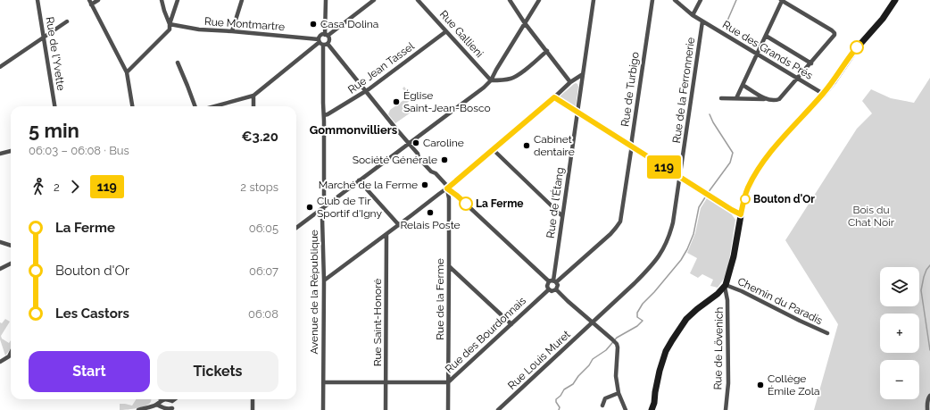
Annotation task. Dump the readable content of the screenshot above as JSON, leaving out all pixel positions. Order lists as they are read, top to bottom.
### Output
{
  "streets": {
    "street": [
      "Rue Montmartre",
      "Rue Gallieni",
      "Rue des Grands Prés",
      "Rue de l'Yvette",
      "Rue Jean Tassel",
      "Rue de Turbigo",
      "Rue de la Ferronnerie",
      "Rue de l'Étang",
      "Avenue de la République",
      "Rue de la Ferme",
      "Chemin du Paradis",
      "Rue Saint-Honoré",
      "Rue des Bourdonnais",
      "Rue de Lövenich",
      "Rue Louis Muret"
    ]
  },
  "crossings": [
    ["Rue Montmartre", "Avenue de la République"],
    ["Rue Gallieni", "Rue Jean Tassel"],
    ["Rue des Grands Prés", "Rue de la Ferronnerie"],
    ["Rue Jean Tassel", "Avenue de la République"],
    ["Rue de Turbigo", "Rue de l'Étang"],
    ["Rue de Turbigo", "Rue des Bourdonnais"],
    ["Rue de la Ferronnerie", "Rue Louis Muret"],
    ["Rue de l'Étang", "Rue des Bourdonnais"],
    ["Avenue de la République", "Rue des Bourdonnais"],
    ["Rue de la Ferme", "Rue des Bourdonnais"],
    ["Chemin du Paradis", "Rue de Lövenich"],
    ["Rue Saint-Honoré", "Rue des Bourdonnais"]
  ],
  "districts": ["Gommonvilliers"],
  "parks": ["Bois du Chat Noir"],
  "places": [
    "Casa Dolina",
    "Église Saint-Jean-Bosco",
    "Caroline",
    "Cabinet dentaire",
    "Société Générale",
    "Marché de la Ferme",
    "Bouton d'Or",
    "La Ferme",
    "Club de Tir Sportif d'Igny",
    "Relais Poste",
    "Collège Émile Zola"
  ],
  "lines": ["bus line 119"],
  "page": {
    "on_map": "119",
    "heading": ["5 min", "06:03 – 06:08 · Bus", "€3.20"],
    "legs": ["2", "119", "2 stops"],
    "list": [
      {
        "name": "La Ferme",
        "value": "06:05"
      },
      {
        "name": "Bouton d'Or",
        "value": "06:07"
      },
      {
        "name": "Les Castors",
        "value": "06:08"
      }
    ],
    "map_buttons": ["+", "−"],
    "buttons": ["Start", "Tickets"]
  }
}
